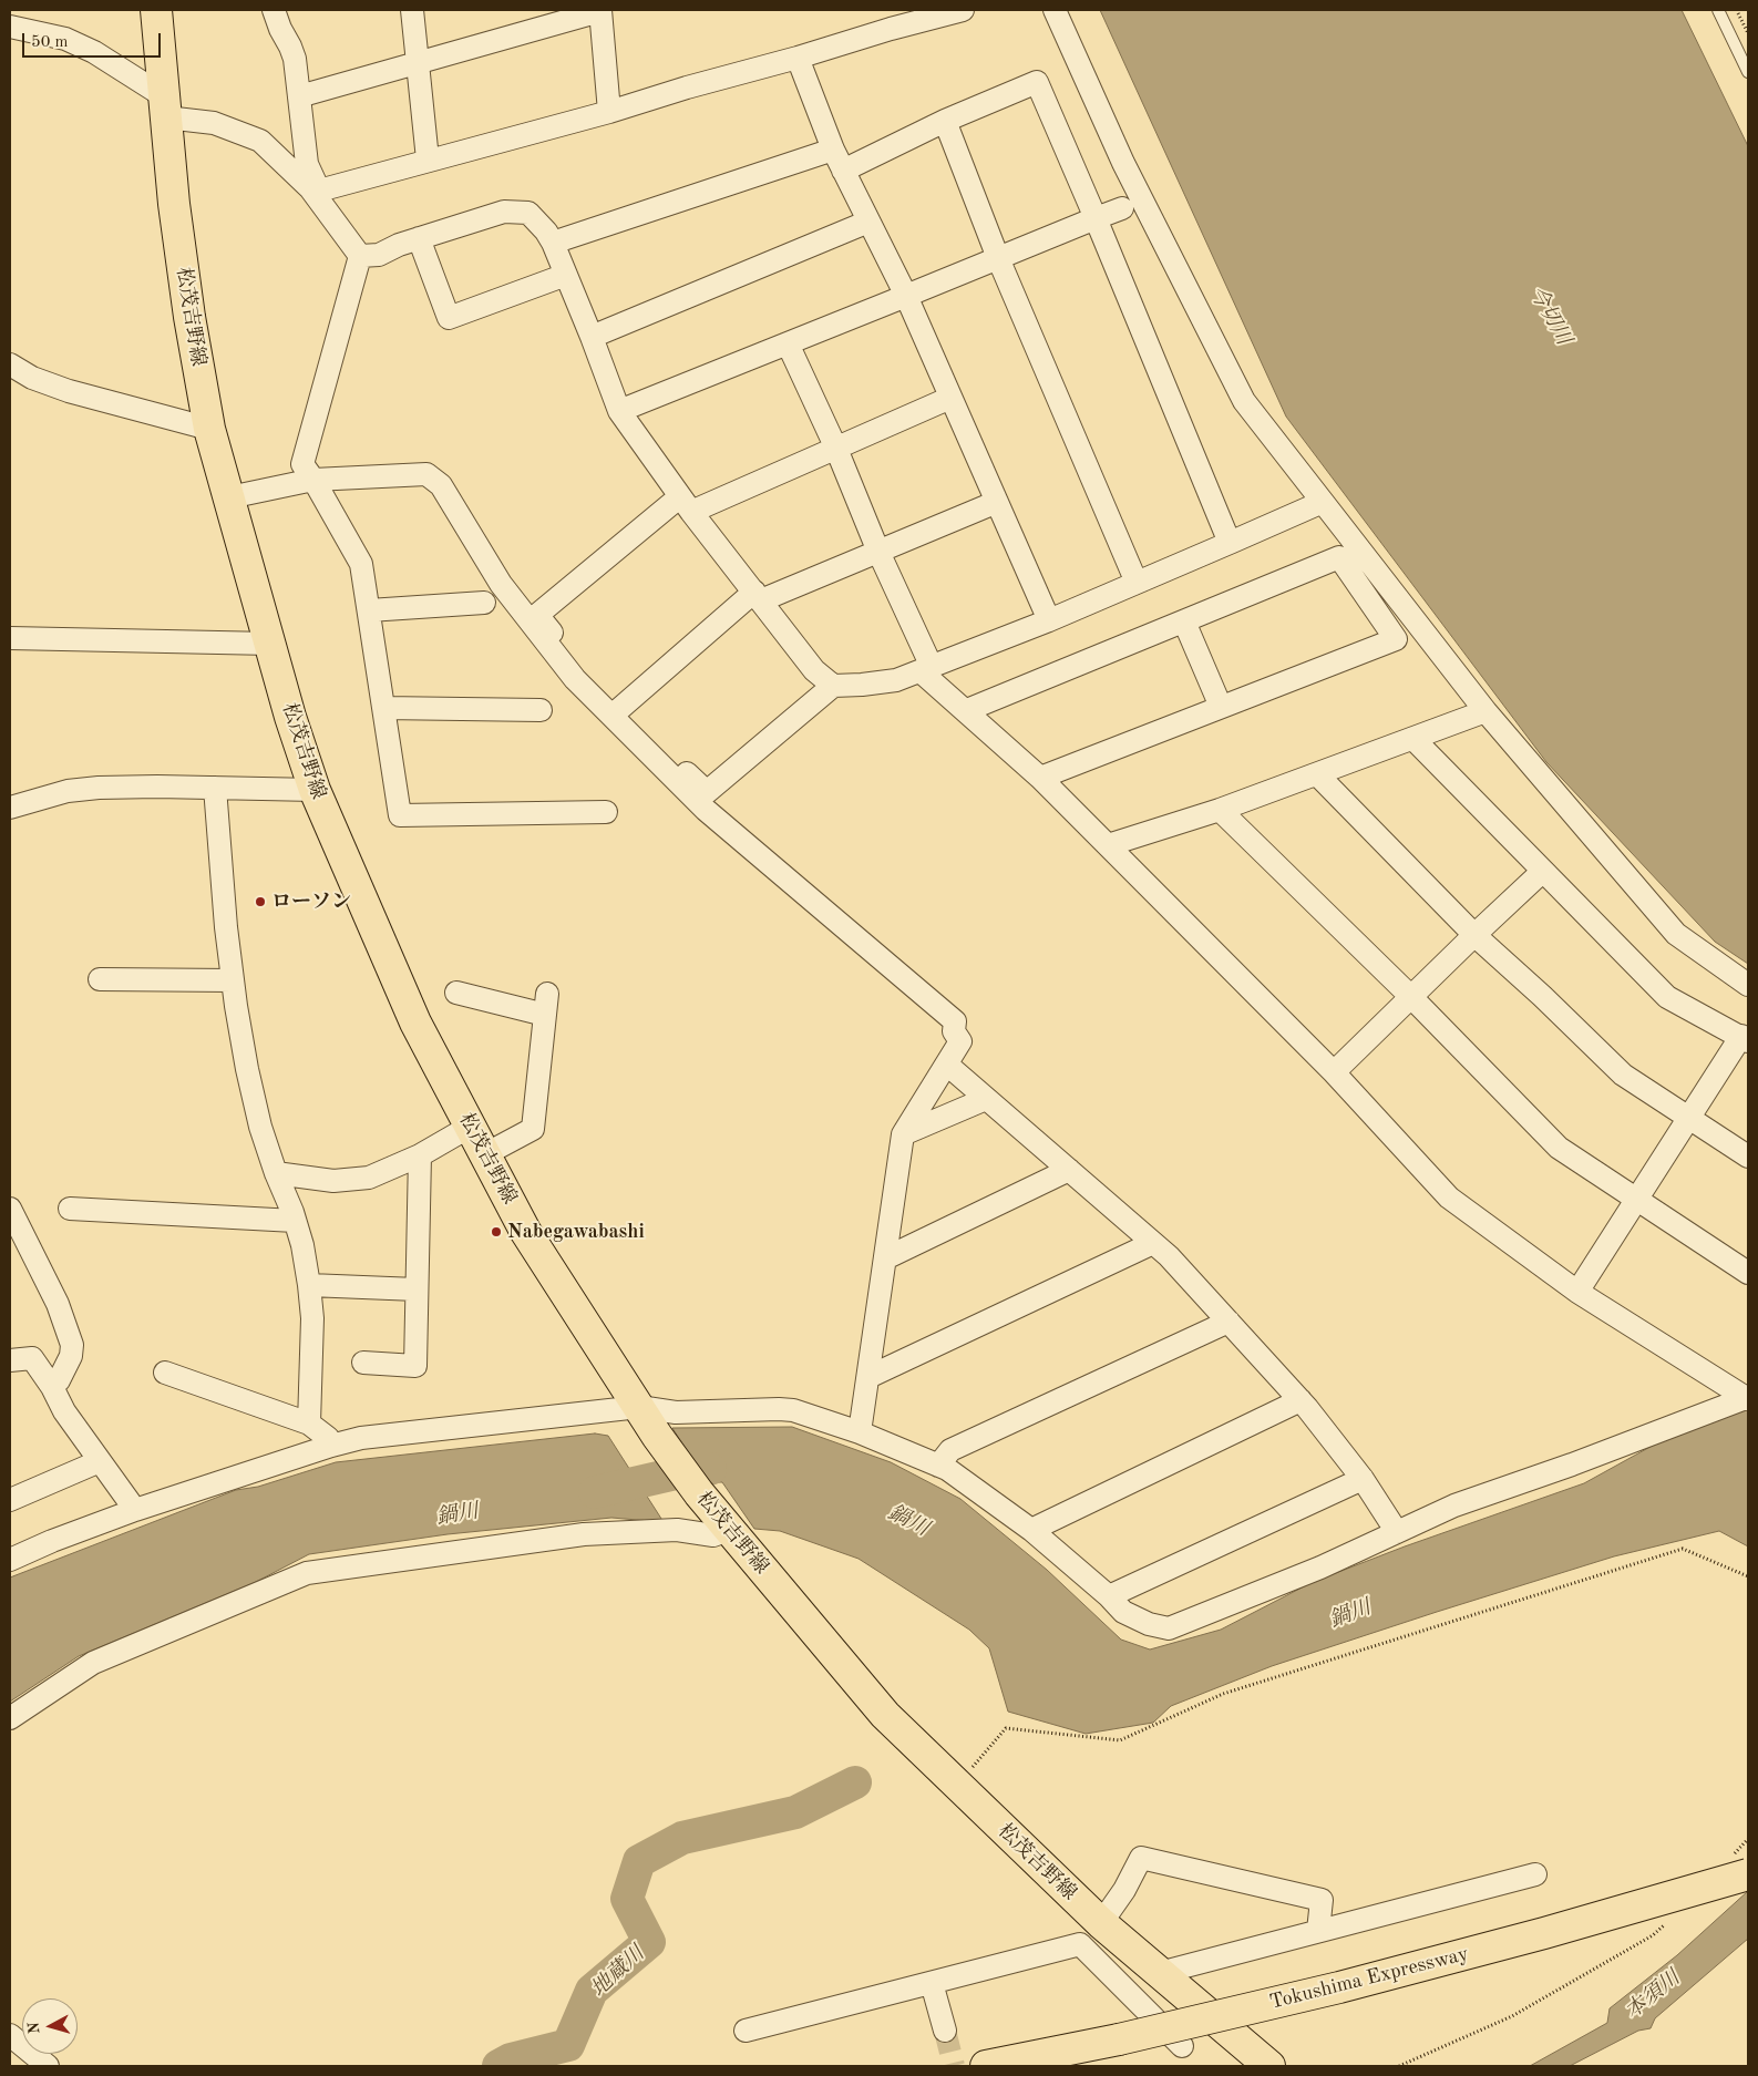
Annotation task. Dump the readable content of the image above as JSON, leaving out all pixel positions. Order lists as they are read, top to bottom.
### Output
{
  "streets": {
    "main road": ["松茂吉野線", "Tokushima Expressway"]
  },
  "water": [
    "今切川",
    "鍋川",
    "地蔵川",
    "本須川"
  ],
  "places": ["ローソン", "Nabegawabashi"],
  "scale_bar": "50 m",
  "north": "left"
}
